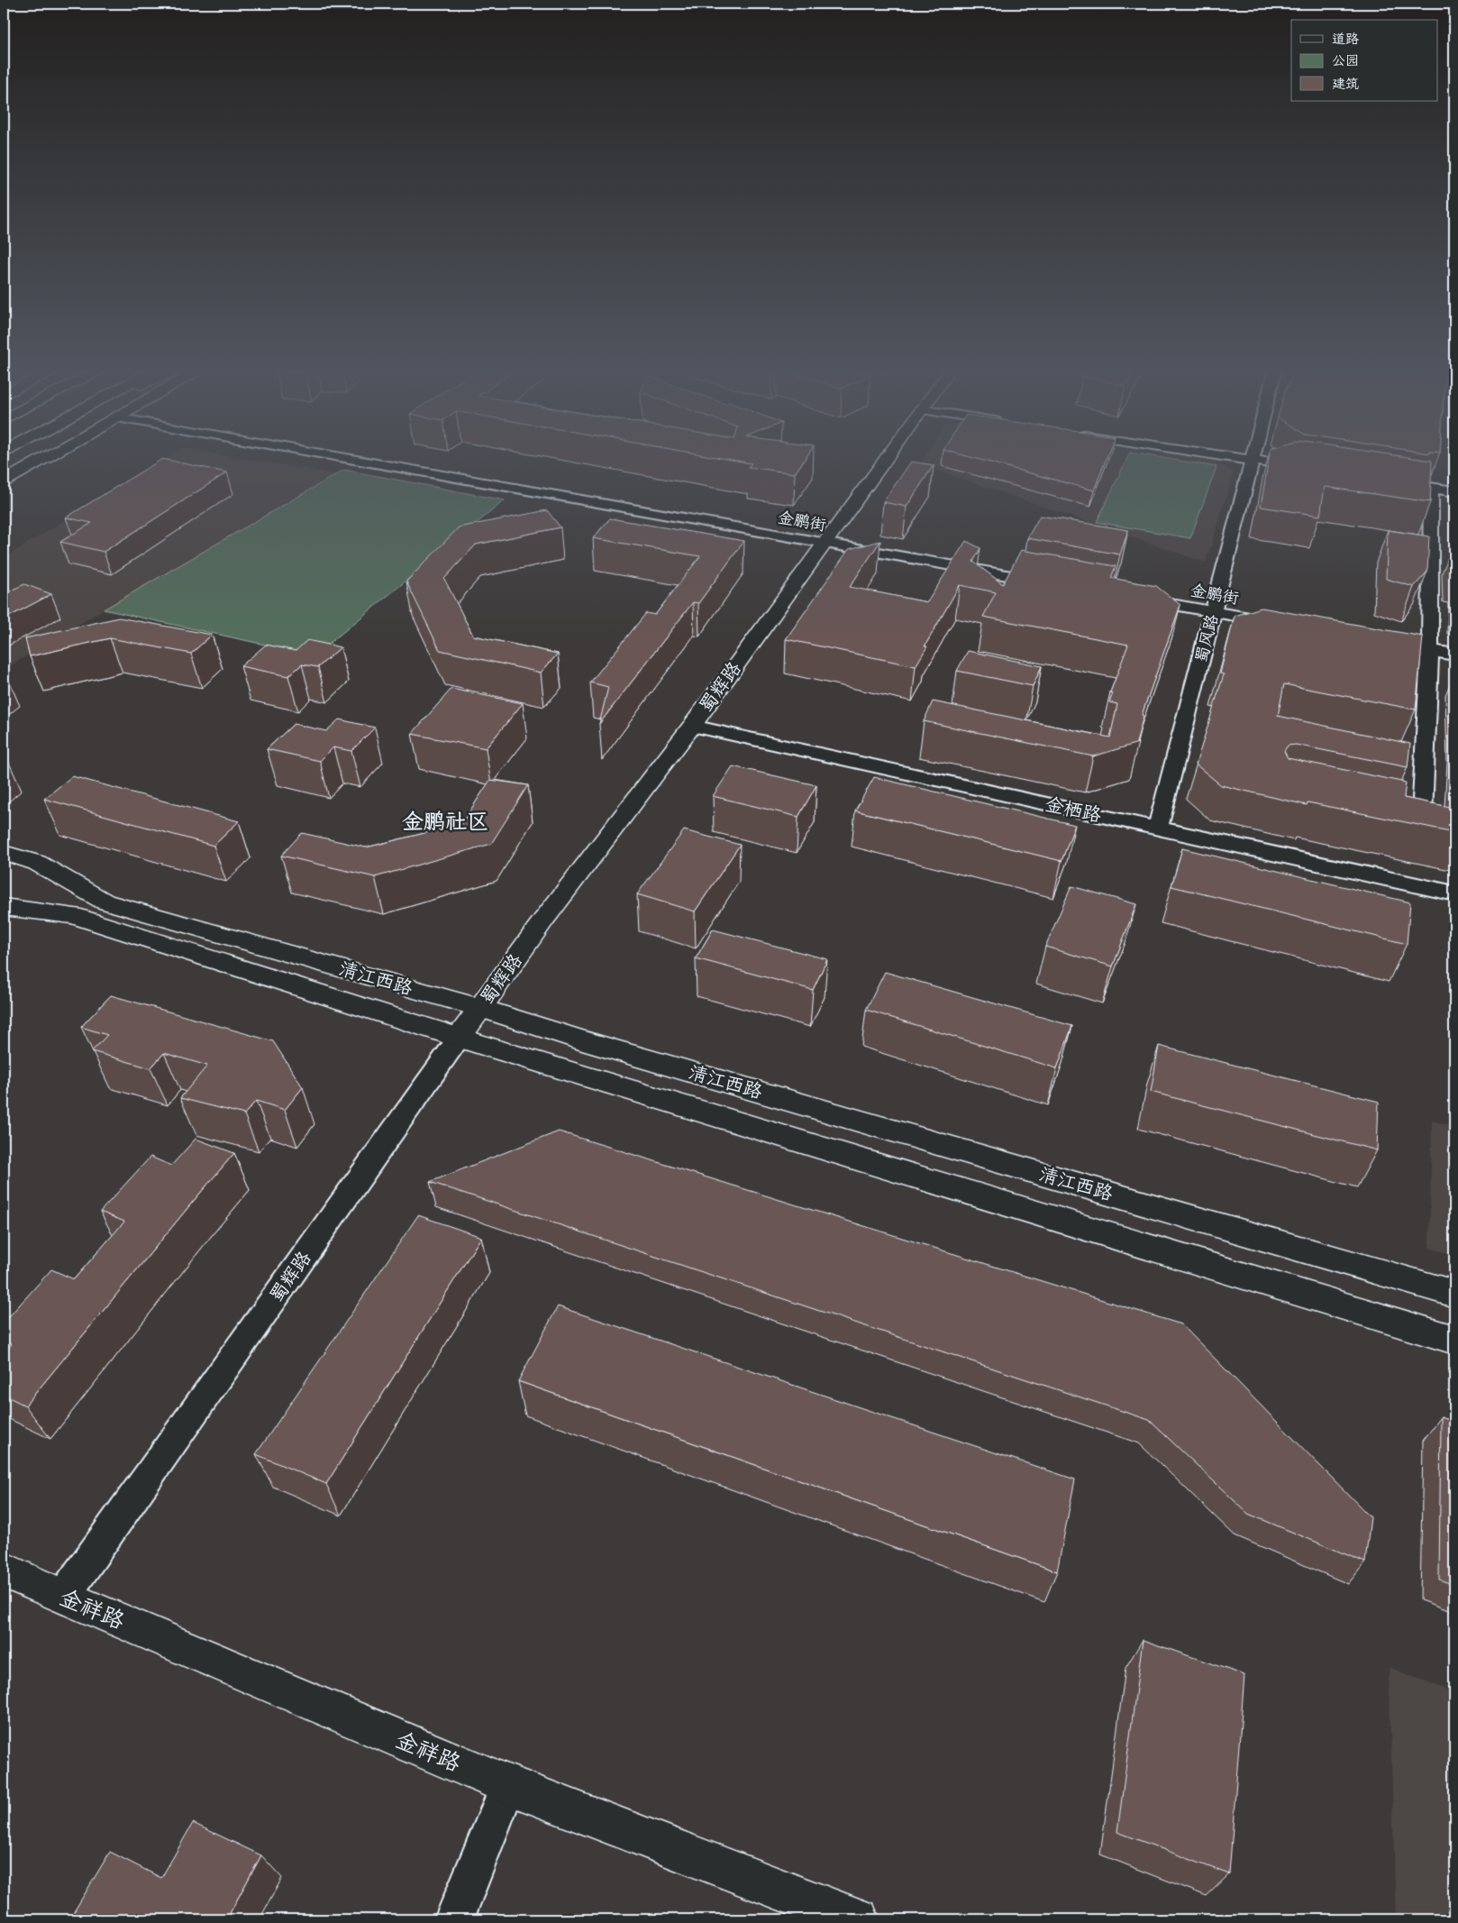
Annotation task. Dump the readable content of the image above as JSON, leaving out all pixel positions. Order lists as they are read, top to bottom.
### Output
{
  "streets": {
    "main road": ["蜀辉路", "清江西路", "金祥路"],
    "street": ["金鹏街", "蜀风路", "金栖路"]
  },
  "crossings": [
    ["金鹏街", "蜀风路"],
    ["金鹏街", "蜀辉路"],
    ["蜀风路", "金栖路"],
    ["蜀辉路", "金栖路"],
    ["蜀辉路", "清江西路"],
    ["蜀辉路", "金祥路"]
  ],
  "districts": ["金鹏社区"],
  "legend": ["道路", "公园", "建筑"]
}
